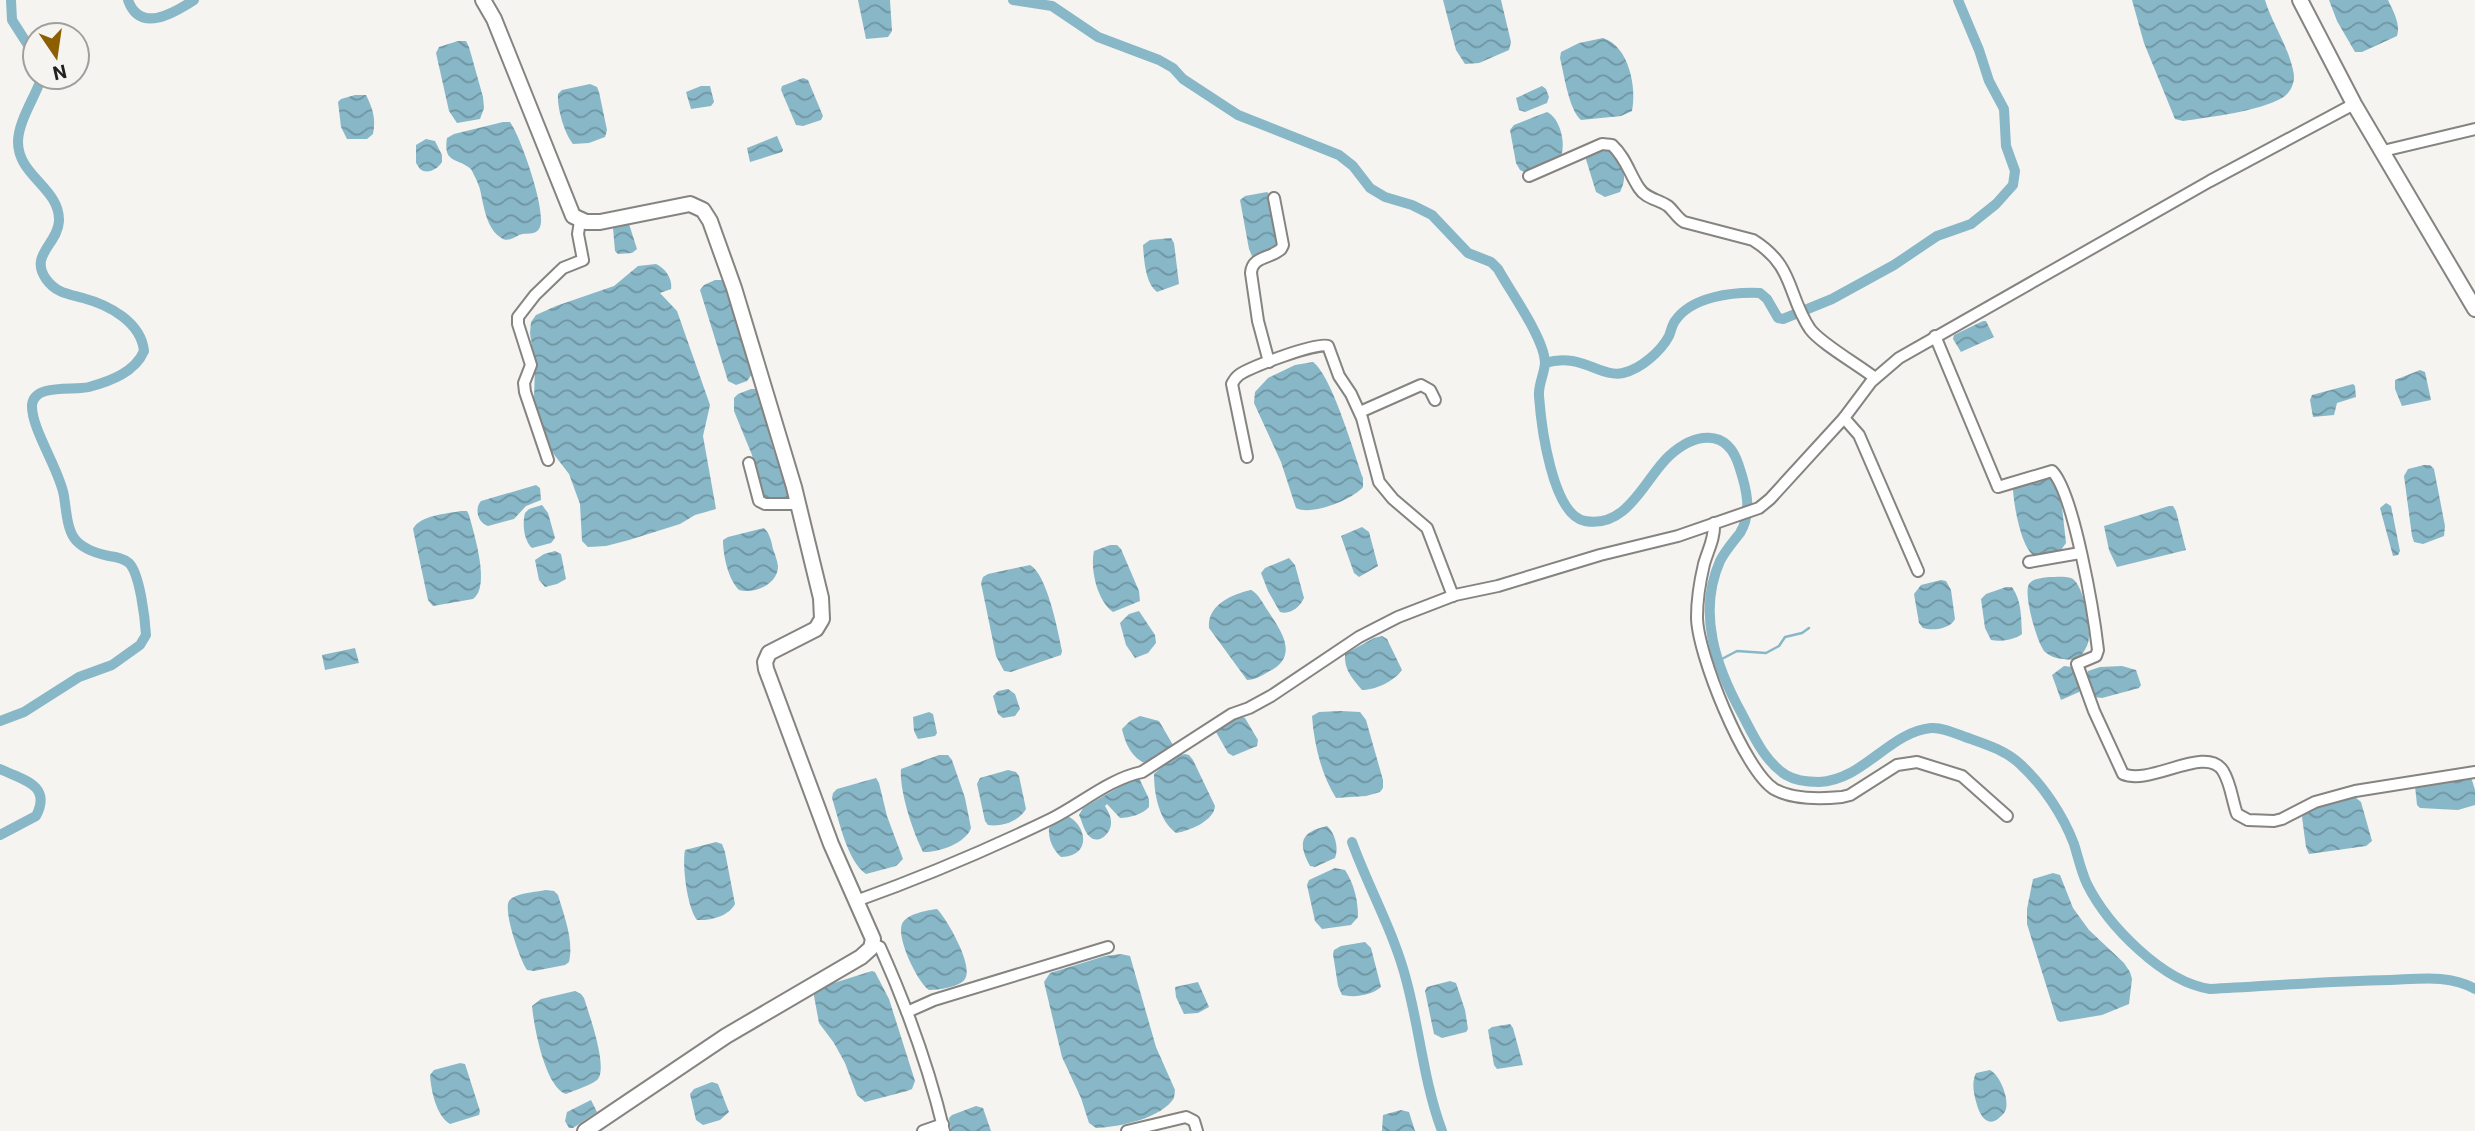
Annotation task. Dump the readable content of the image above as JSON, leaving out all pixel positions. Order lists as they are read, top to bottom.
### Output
{
  "north": "bottom"
}
